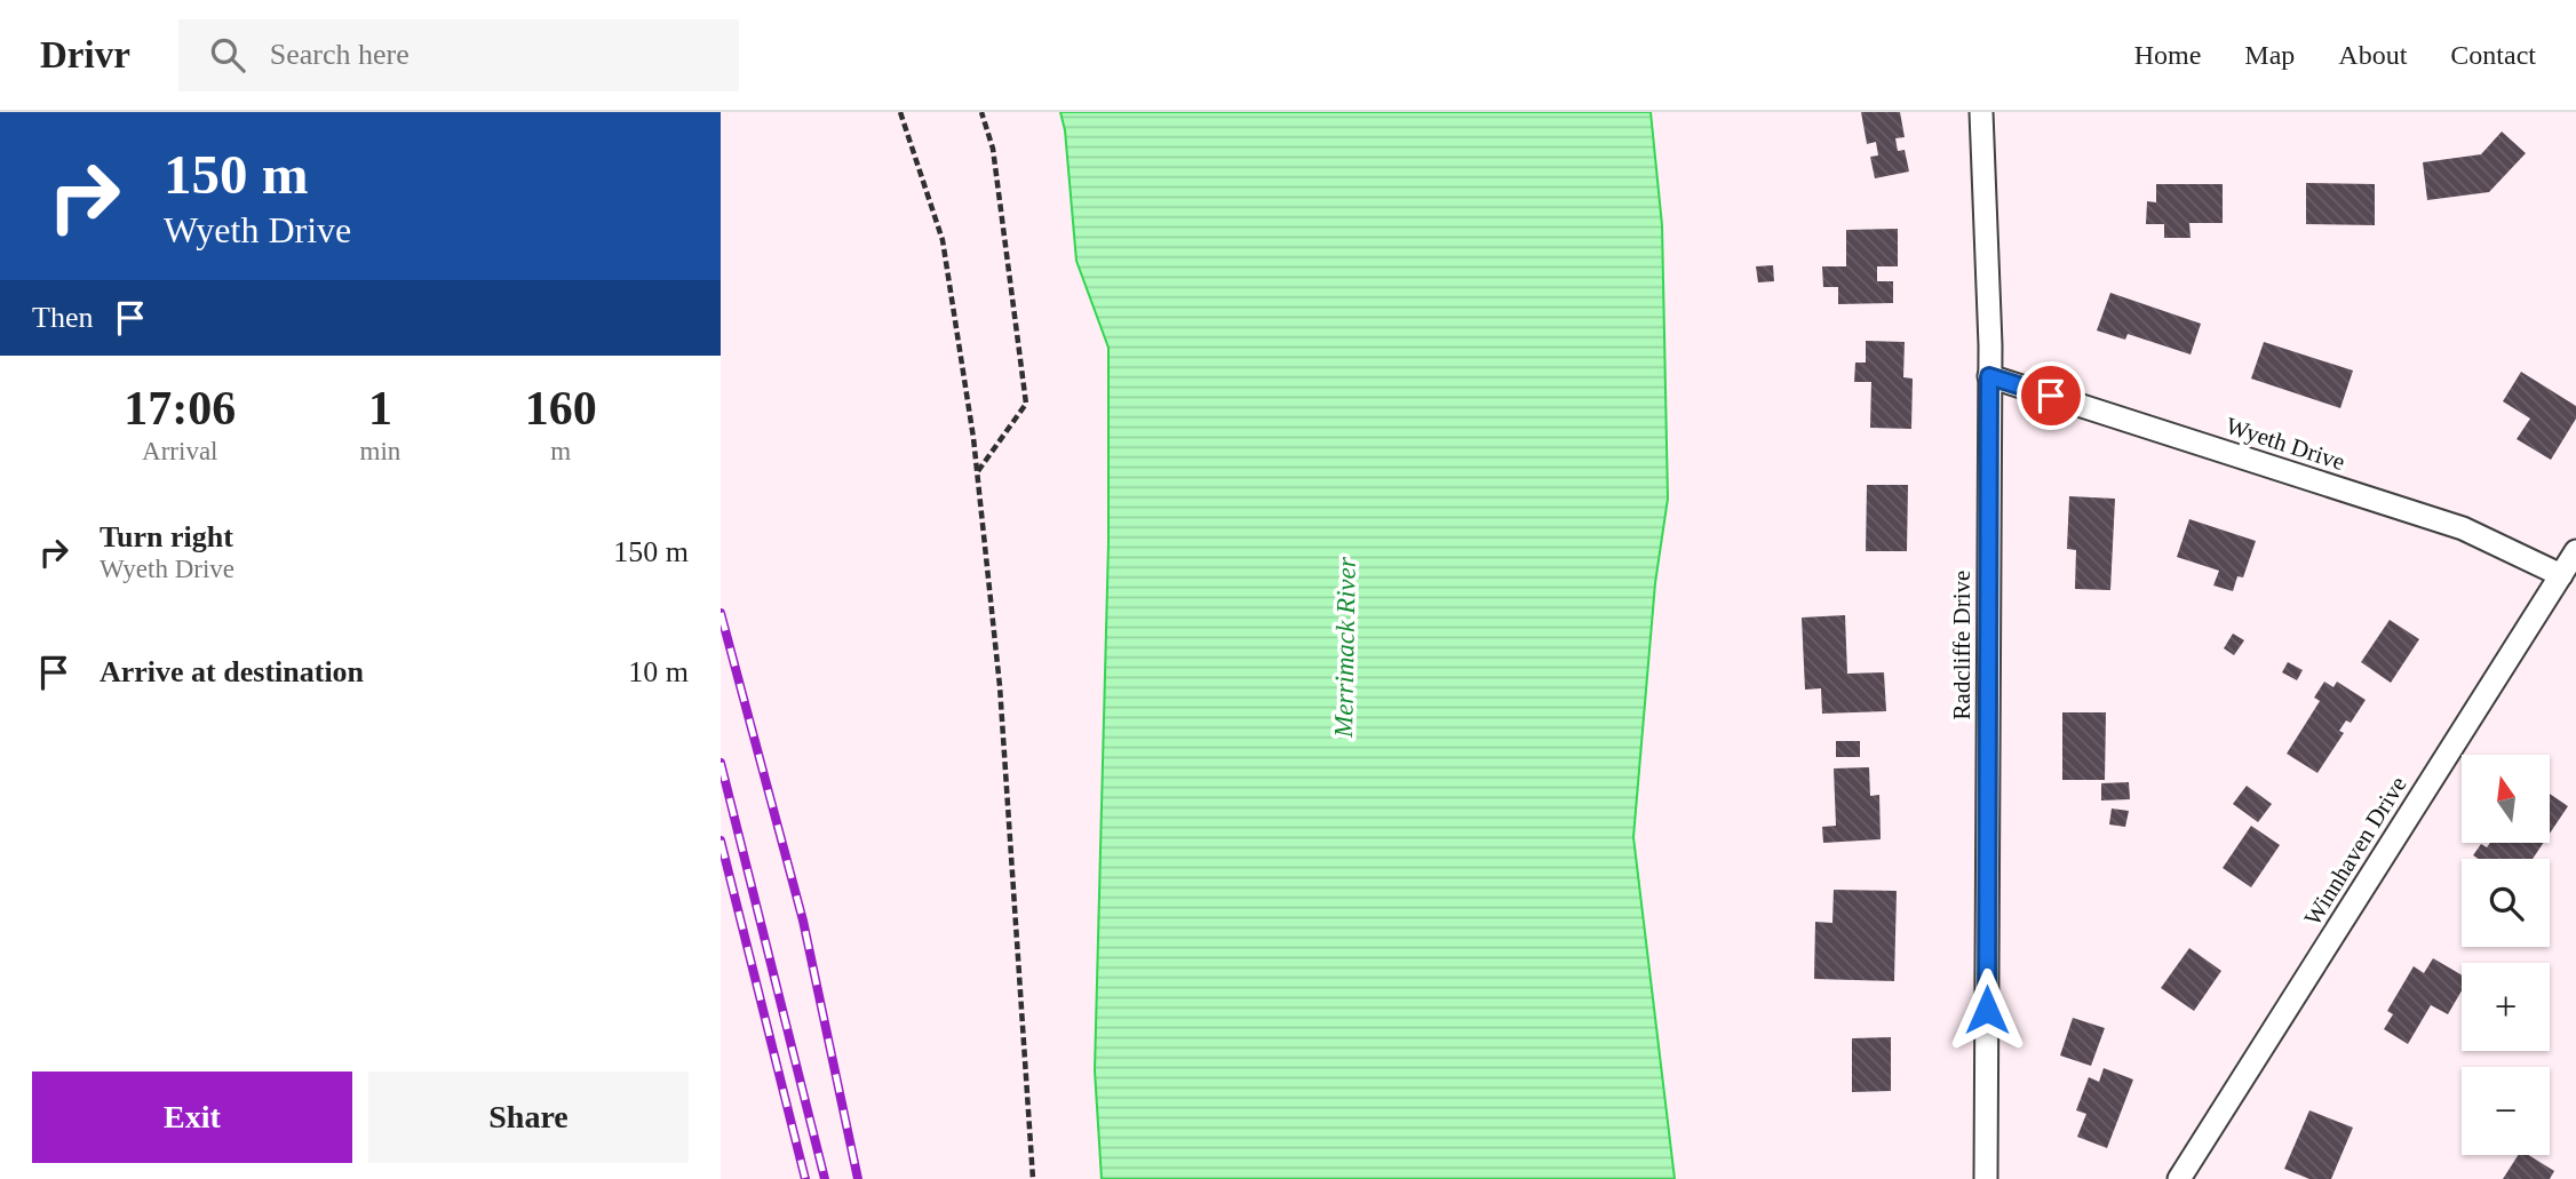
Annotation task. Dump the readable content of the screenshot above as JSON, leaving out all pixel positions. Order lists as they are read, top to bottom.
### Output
{
  "streets": {
    "street": ["Wyeth Drive", "Radcliffe Drive", "Winnhaven Drive"]
  },
  "crossings": [
    ["Wyeth Drive", "Radcliffe Drive"],
    ["Wyeth Drive", "Winnhaven Drive"]
  ],
  "water": ["Merrimack River"],
  "north": "top",
  "page": {
    "header": "Drivr",
    "search": "Search here",
    "nav": [
      "Home",
      "Map",
      "About",
      "Contact"
    ],
    "turn": ["150 m", "Wyeth Drive"],
    "then": "Then",
    "eta": [
      "17:06",
      "Arrival",
      "1",
      "min",
      "160",
      "m"
    ],
    "list": [
      {
        "name": "Turn right",
        "note": "Wyeth Drive",
        "value": "150 m"
      },
      {
        "name": "Arrive at destination",
        "value": "10 m"
      }
    ],
    "map_buttons": ["+", "−"],
    "buttons": ["Exit", "Share"]
  }
}
